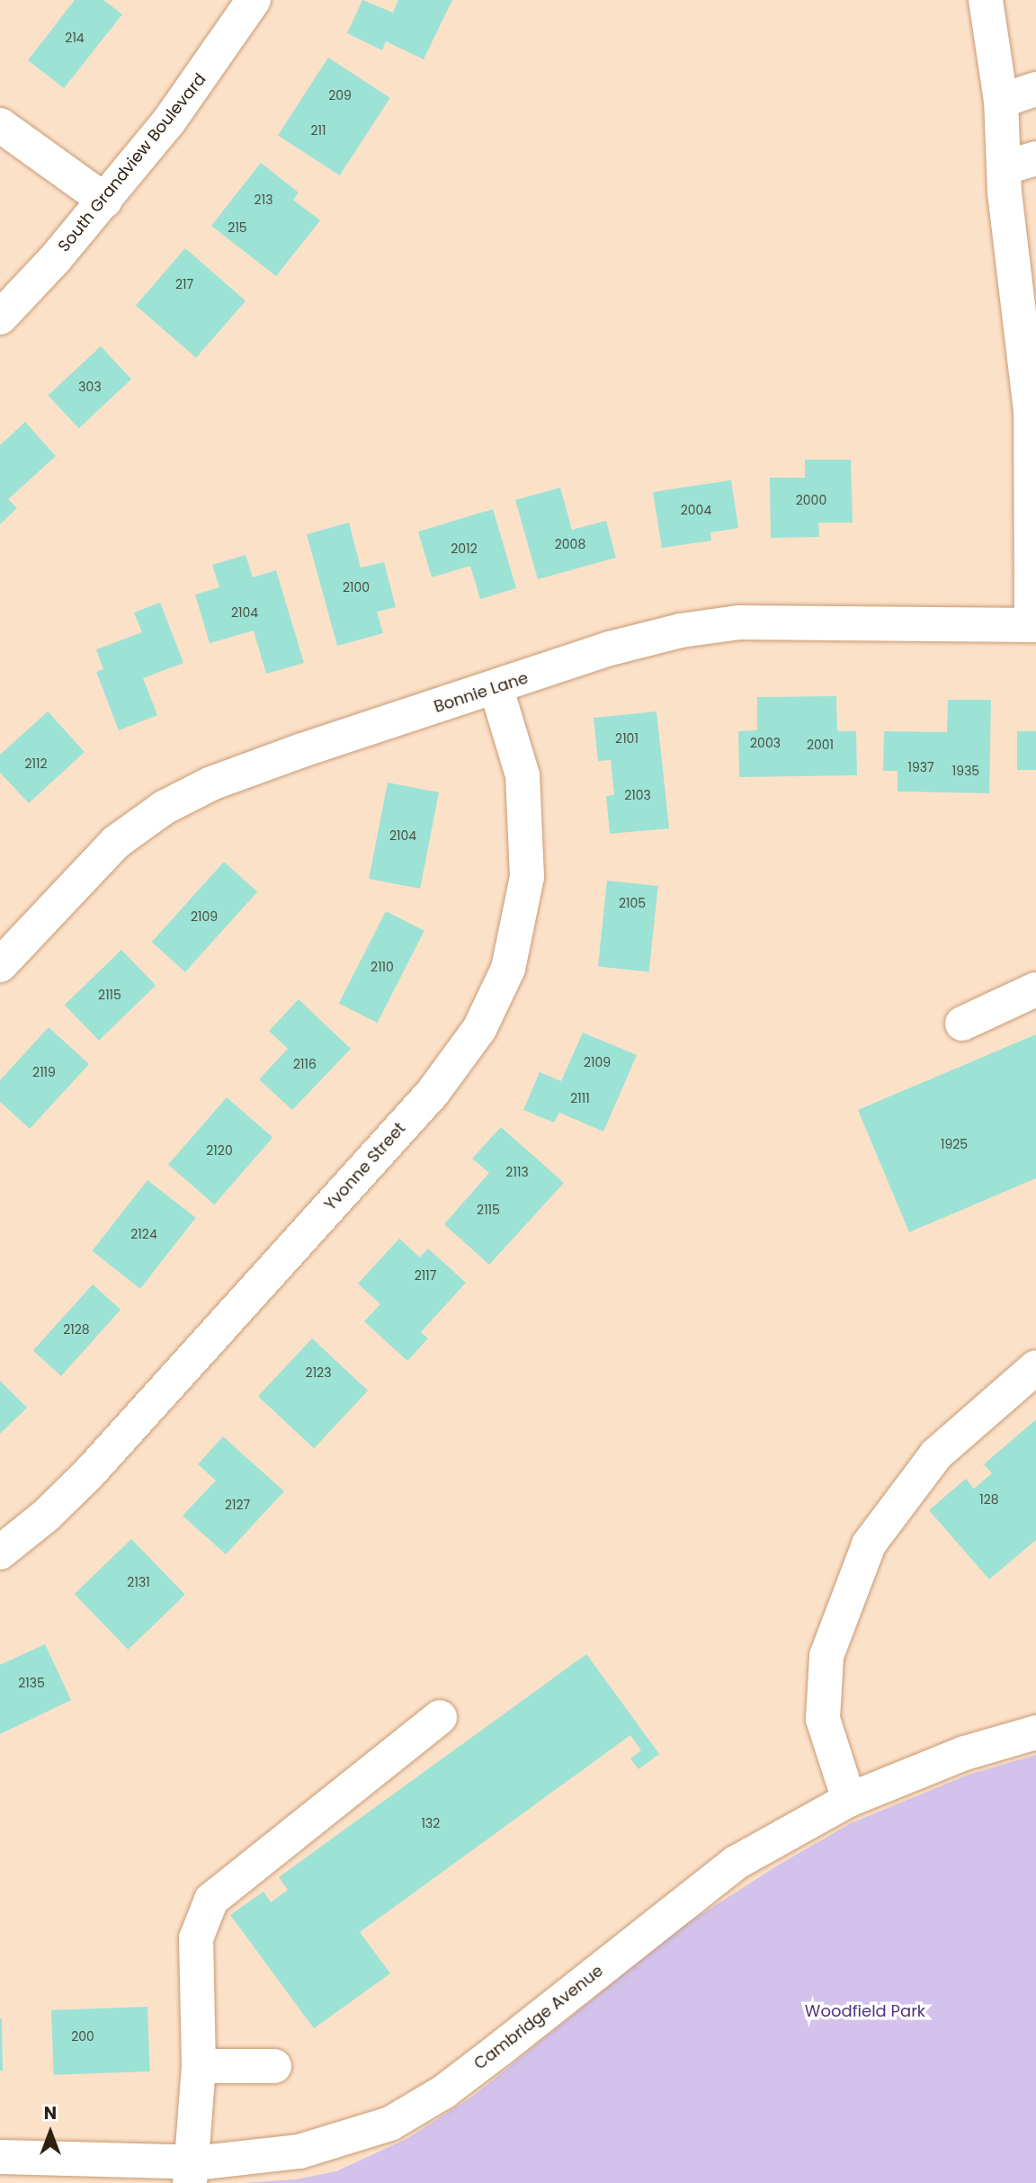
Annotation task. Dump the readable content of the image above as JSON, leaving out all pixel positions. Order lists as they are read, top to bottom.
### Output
{
  "streets": {
    "street": [
      "South Grandview Boulevard",
      "Bonnie Lane",
      "Yvonne Street",
      "Cambridge Avenue"
    ]
  },
  "crossings": [
    ["Bonnie Lane", "Yvonne Street"]
  ],
  "parks": ["Woodfield Park"],
  "house_numbers": [
    "214",
    "209",
    "211",
    "213",
    "215",
    "217",
    "303",
    "2000",
    "2004",
    "2008",
    "2012",
    "2100",
    "2104",
    "2101",
    "2003",
    "2001",
    "2112",
    "1937",
    "1935",
    "2103",
    "2104",
    "2105",
    "2109",
    "2110",
    "2115",
    "2109",
    "2116",
    "2119",
    "2111",
    "1925",
    "2120",
    "2113",
    "2115",
    "2124",
    "2117",
    "2128",
    "2123",
    "128",
    "2127",
    "2131",
    "2135",
    "132",
    "200"
  ],
  "north": "top"
}
